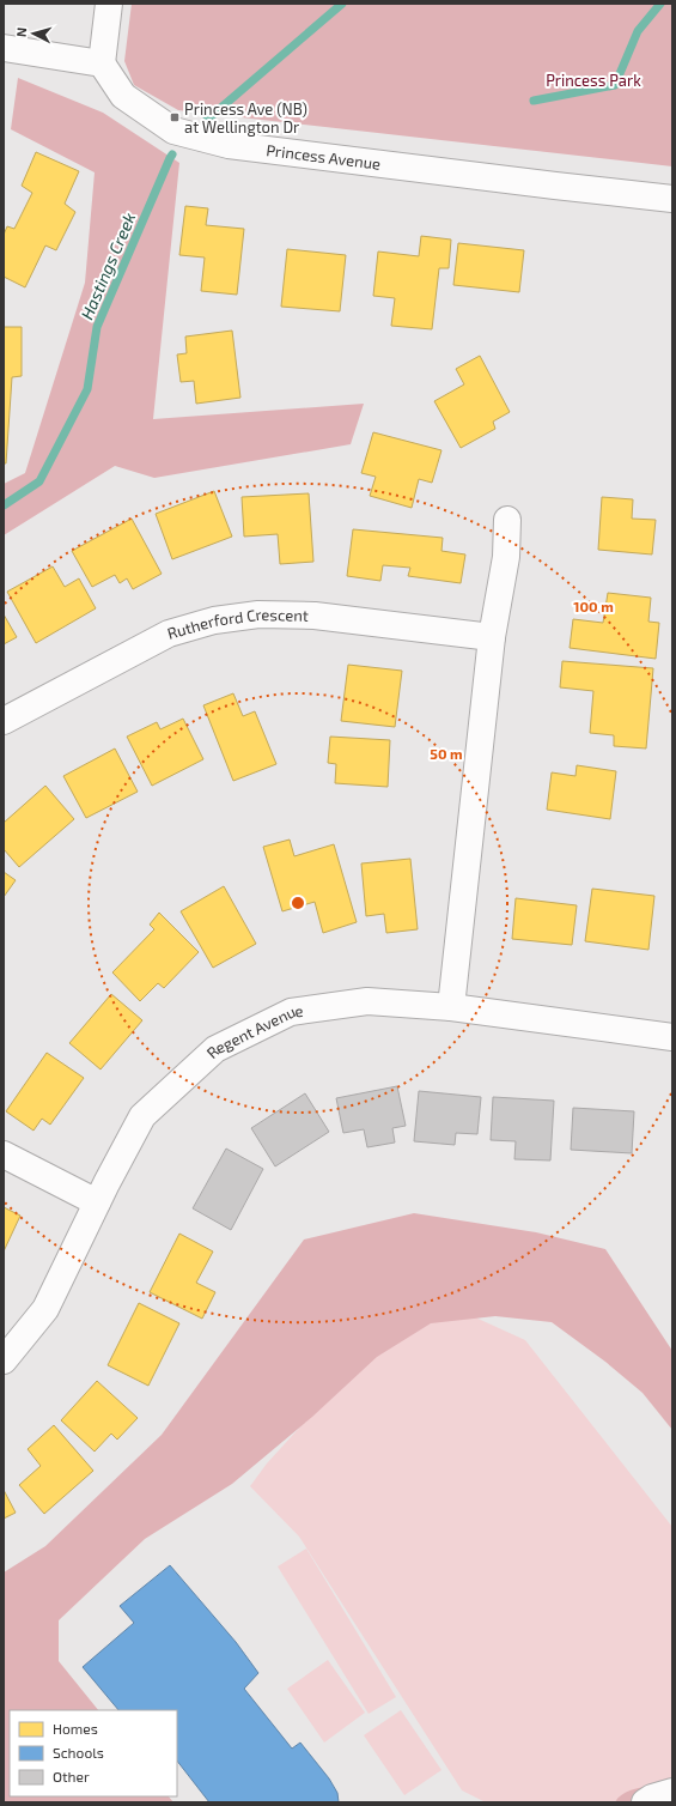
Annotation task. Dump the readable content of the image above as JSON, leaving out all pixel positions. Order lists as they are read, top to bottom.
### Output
{
  "streets": {
    "street": ["Princess Avenue", "Rutherford Crescent", "Regent Avenue"]
  },
  "water": ["Hastings Creek"],
  "parks": ["Princess Park"],
  "places": {
    "transit": ["Princess Ave (NB) at Wellington Dr"]
  },
  "legend": ["Homes", "Schools", "Other"],
  "north": "left",
  "rings": ["100 m", "50 m"]
}
